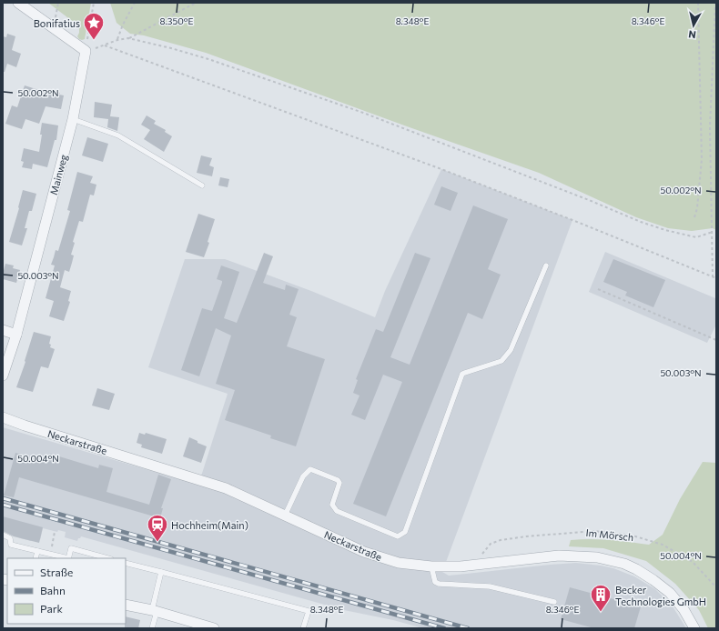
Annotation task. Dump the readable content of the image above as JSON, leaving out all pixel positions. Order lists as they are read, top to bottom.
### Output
{
  "streets": {
    "street": ["Mainweg", "Neckarstraße"],
    "path": ["Im Mörsch"]
  },
  "crossings": [
    ["Neckarstraße", "Im Mörsch"]
  ],
  "places": {
    "place": ["Bonifatius"],
    "station": ["Hochheim(Main)"],
    "building": ["Becker Technologies GmbH"]
  },
  "legend": ["Straße", "Bahn", "Park"],
  "north": "bottom",
  "coordinates": [
    "8.350°E",
    "8.348°E",
    "8.346°E",
    "50.002°N",
    "50.003°N",
    "50.004°N"
  ]
}
